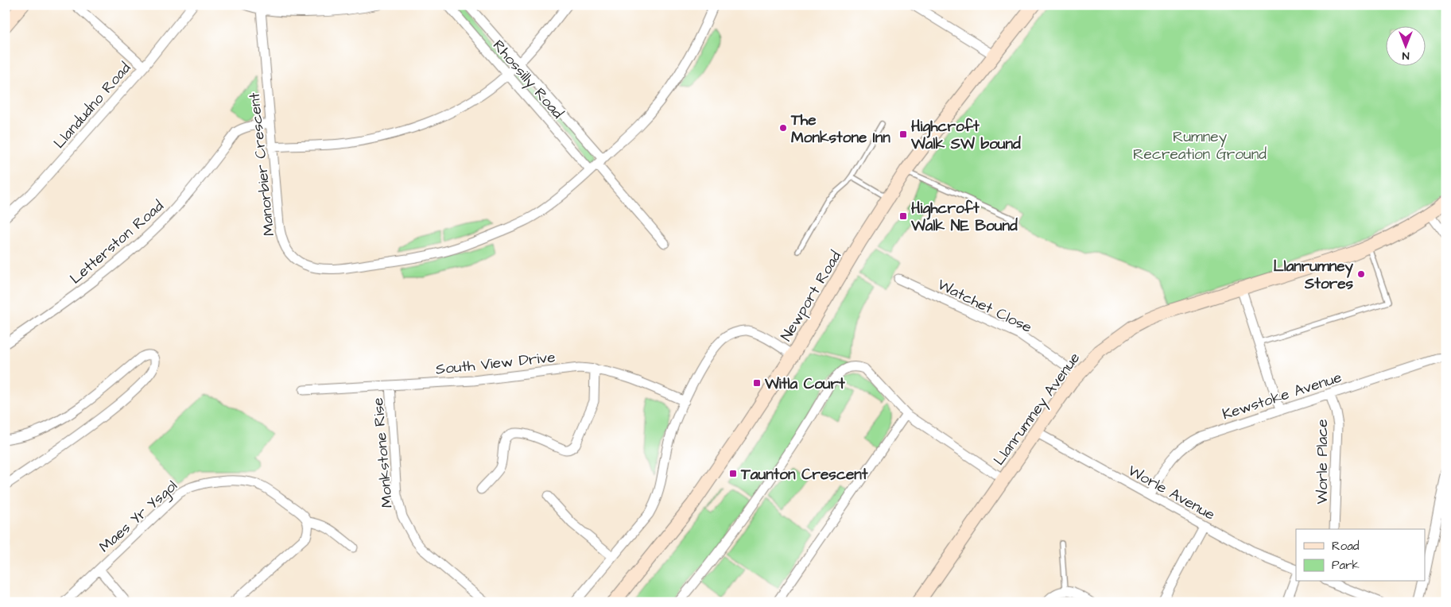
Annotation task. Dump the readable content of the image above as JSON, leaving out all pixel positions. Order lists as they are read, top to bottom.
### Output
{
  "streets": {
    "main road": ["Newport Road", "Llanrumney Avenue"],
    "street": [
      "Rhossilly Road",
      "Llandudno Road",
      "Manorbier Crescent",
      "Letterston Road",
      "Watchet Close",
      "South View Drive",
      "Kewstoke Avenue",
      "Monkstone Rise",
      "Worle Place",
      "Worle Avenue",
      "Maes Yr Ysgol"
    ]
  },
  "crossings": [
    ["Rhossilly Road", "Manorbier Crescent"],
    ["Manorbier Crescent", "Letterston Road"],
    ["Watchet Close", "Llanrumney Avenue"],
    ["South View Drive", "Monkstone Rise"],
    ["Kewstoke Avenue", "Worle Place"],
    ["Kewstoke Avenue", "Worle Avenue"],
    ["Llanrumney Avenue", "Worle Avenue"]
  ],
  "parks": ["Rumney Recreation Ground"],
  "places": {
    "other": ["The Monkstone Inn", "Llanrumney Stores"],
    "transit": [
      "Highcroft Walk SW bound",
      "Highcroft Walk NE Bound",
      "Witla Court",
      "Taunton Crescent"
    ]
  },
  "legend": ["Road", "Park"],
  "north": "bottom"
}
